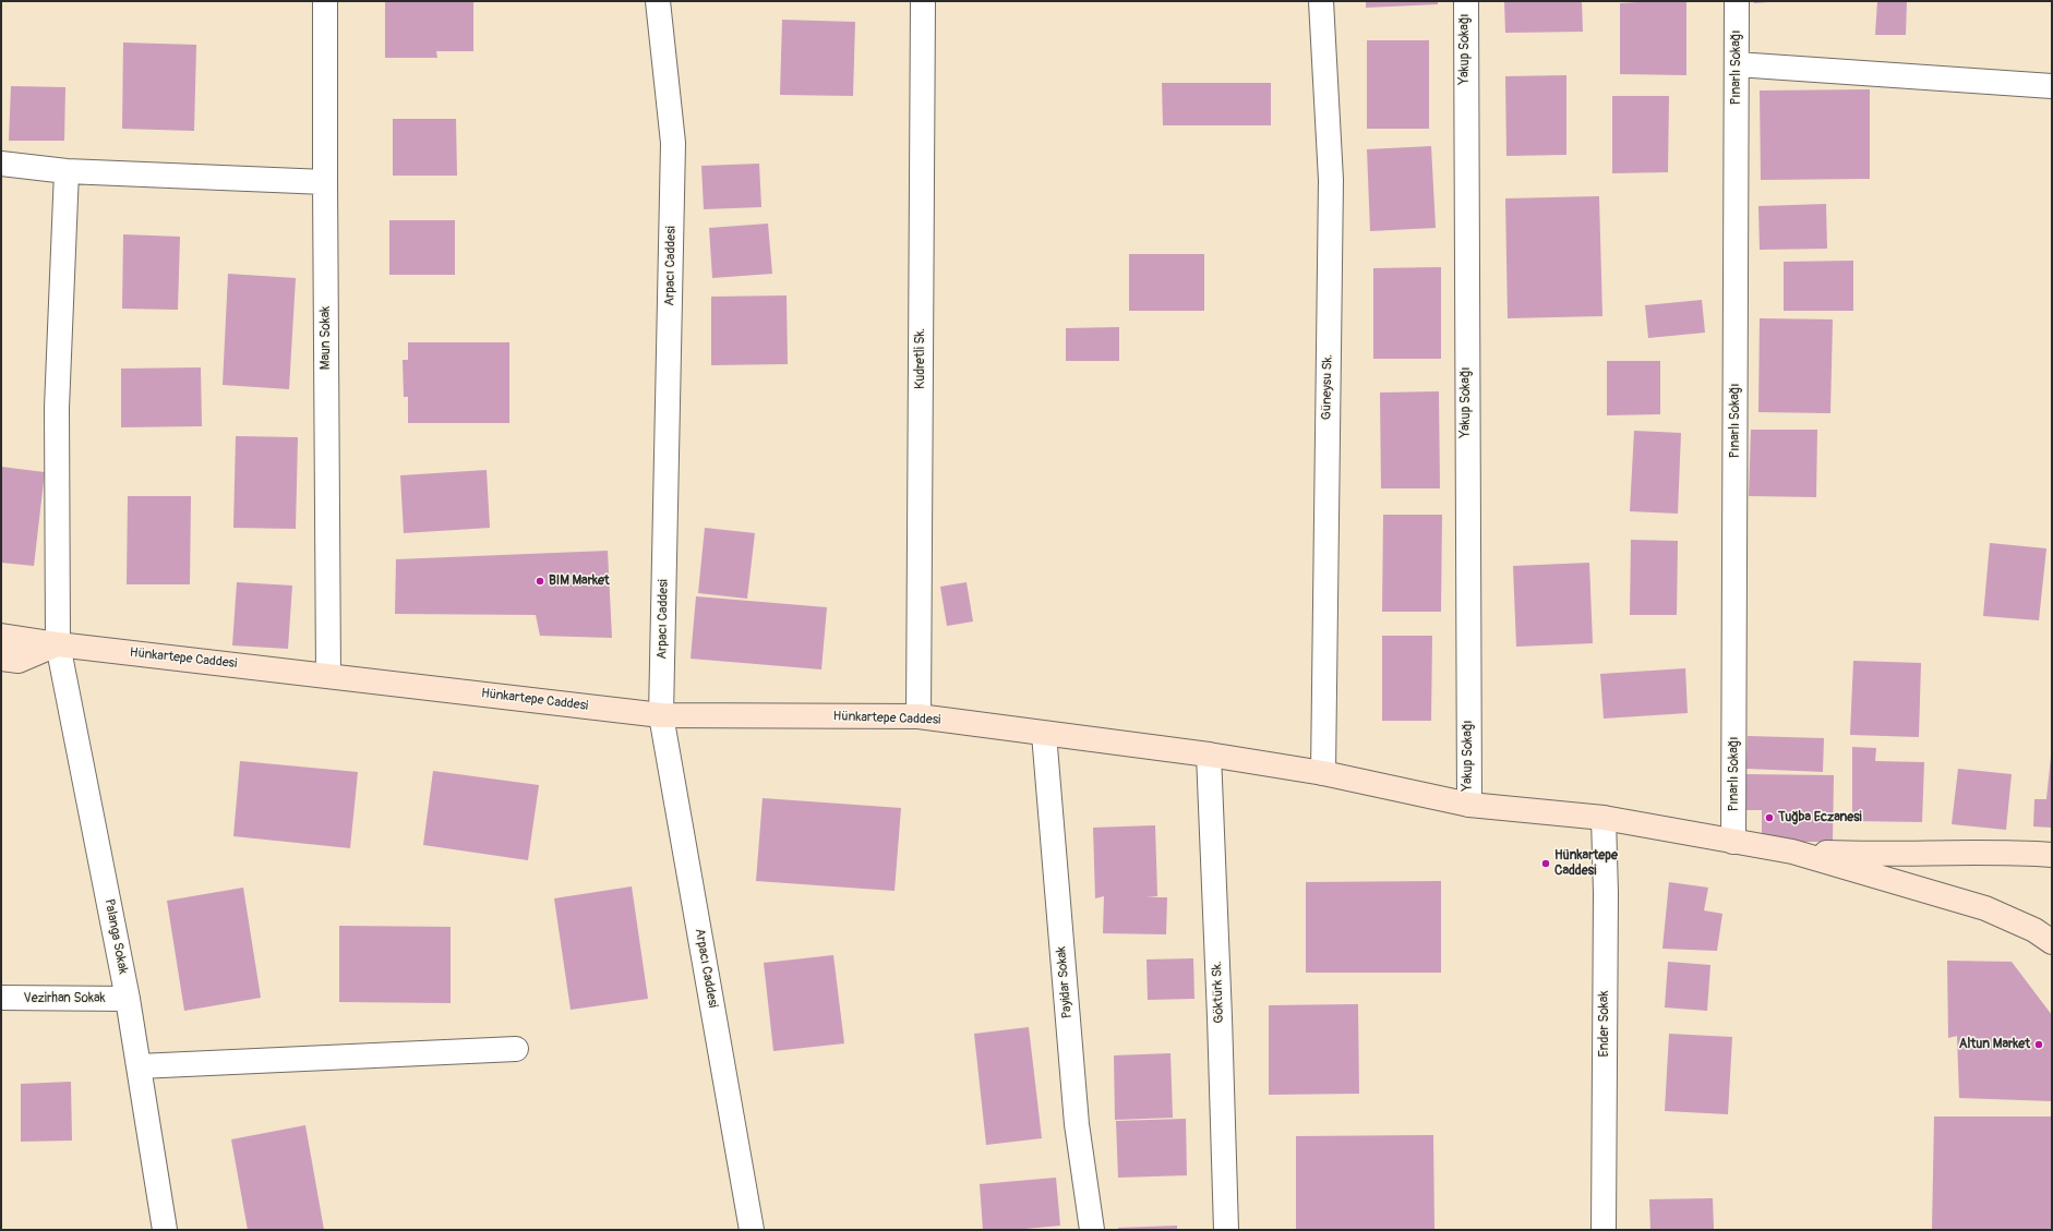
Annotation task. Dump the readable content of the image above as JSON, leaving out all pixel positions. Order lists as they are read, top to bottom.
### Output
{
  "streets": {
    "main road": ["Hünkartepe Caddesi"],
    "street": [
      "Yakup Sokağı",
      "Pınarlı Sokağı",
      "Arpacı Caddesi",
      "Maun Sokak",
      "Kudretli Sk.",
      "Güneysu Sk.",
      "Palanga Sokak",
      "Payidar Sokak",
      "Göktürk Sk.",
      "Vezirhan Sokak",
      "Ender Sokak"
    ]
  },
  "crossings": [
    ["Yakup Sokağı", "Hünkartepe Caddesi"],
    ["Pınarlı Sokağı", "Hünkartepe Caddesi"],
    ["Arpacı Caddesi", "Hünkartepe Caddesi"],
    ["Maun Sokak", "Hünkartepe Caddesi"],
    ["Kudretli Sk.", "Hünkartepe Caddesi"],
    ["Güneysu Sk.", "Hünkartepe Caddesi"],
    ["Hünkartepe Caddesi", "Palanga Sokak"],
    ["Hünkartepe Caddesi", "Payidar Sokak"],
    ["Hünkartepe Caddesi", "Göktürk Sk."],
    ["Hünkartepe Caddesi", "Ender Sokak"],
    ["Palanga Sokak", "Vezirhan Sokak"]
  ],
  "places": [
    "BIM Market",
    "Tuğba Eczanesi",
    "Hünkartepe Caddesi",
    "Altun Market"
  ]
}
